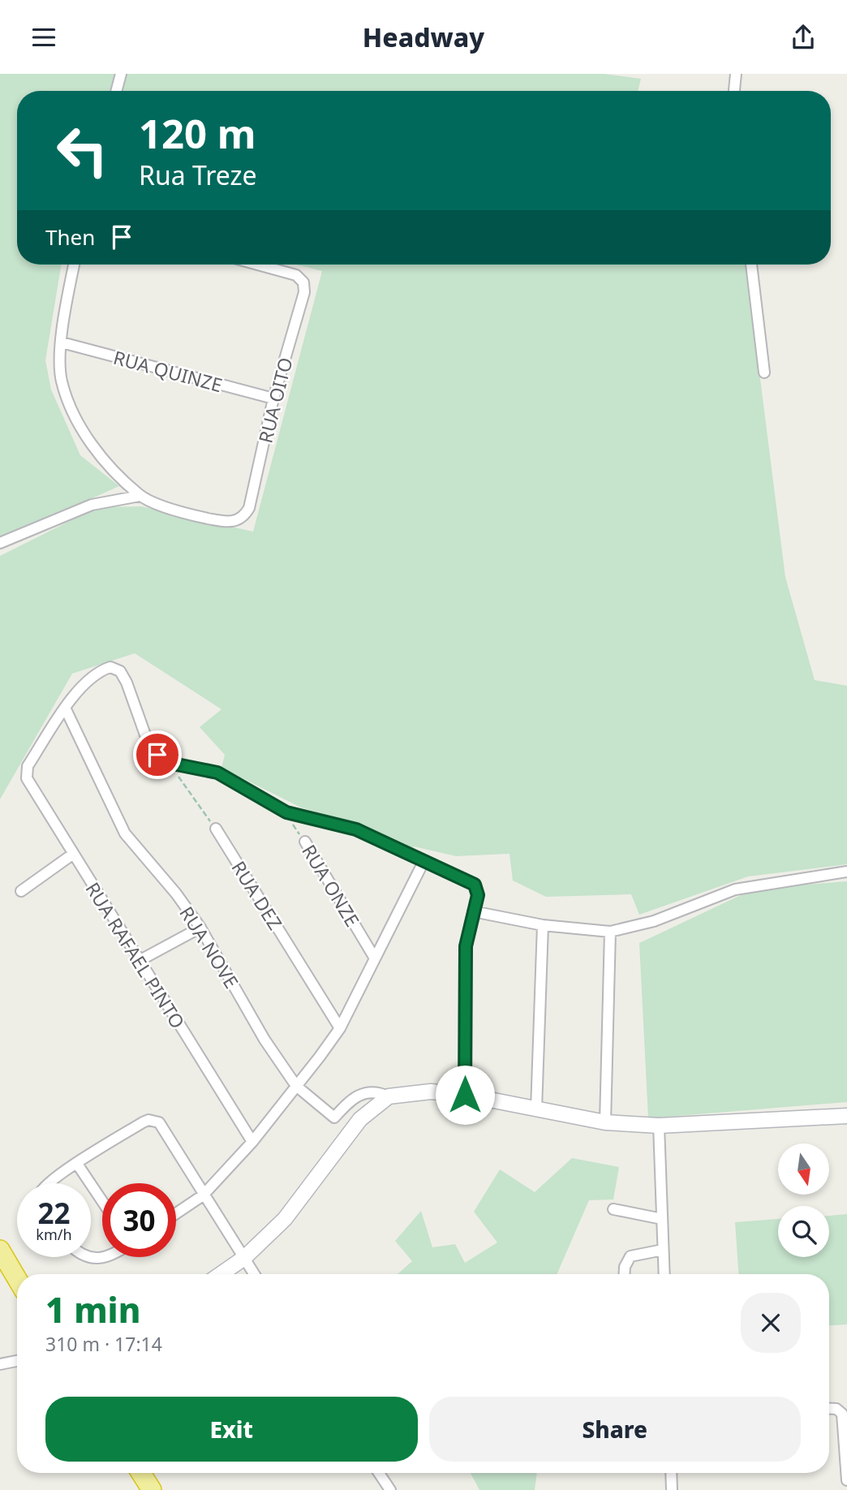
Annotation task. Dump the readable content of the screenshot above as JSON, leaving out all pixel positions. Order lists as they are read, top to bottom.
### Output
{
  "streets": {
    "street": [
      "RUA QUINZE",
      "RUA OITO",
      "RUA ONZE",
      "RUA DEZ",
      "RUA NOVE",
      "RUA RAFAEL PINTO"
    ]
  },
  "crossings": [
    ["RUA QUINZE", "RUA OITO"],
    ["RUA NOVE", "RUA RAFAEL PINTO"]
  ],
  "north": "bottom",
  "page": {
    "header": "Headway",
    "turn": ["120 m", "Rua Treze"],
    "then": "Then",
    "speed": "22 km/h",
    "limit": "30",
    "heading": ["1 min", "310 m · 17:14"],
    "buttons": ["Exit", "Share"]
  }
}
